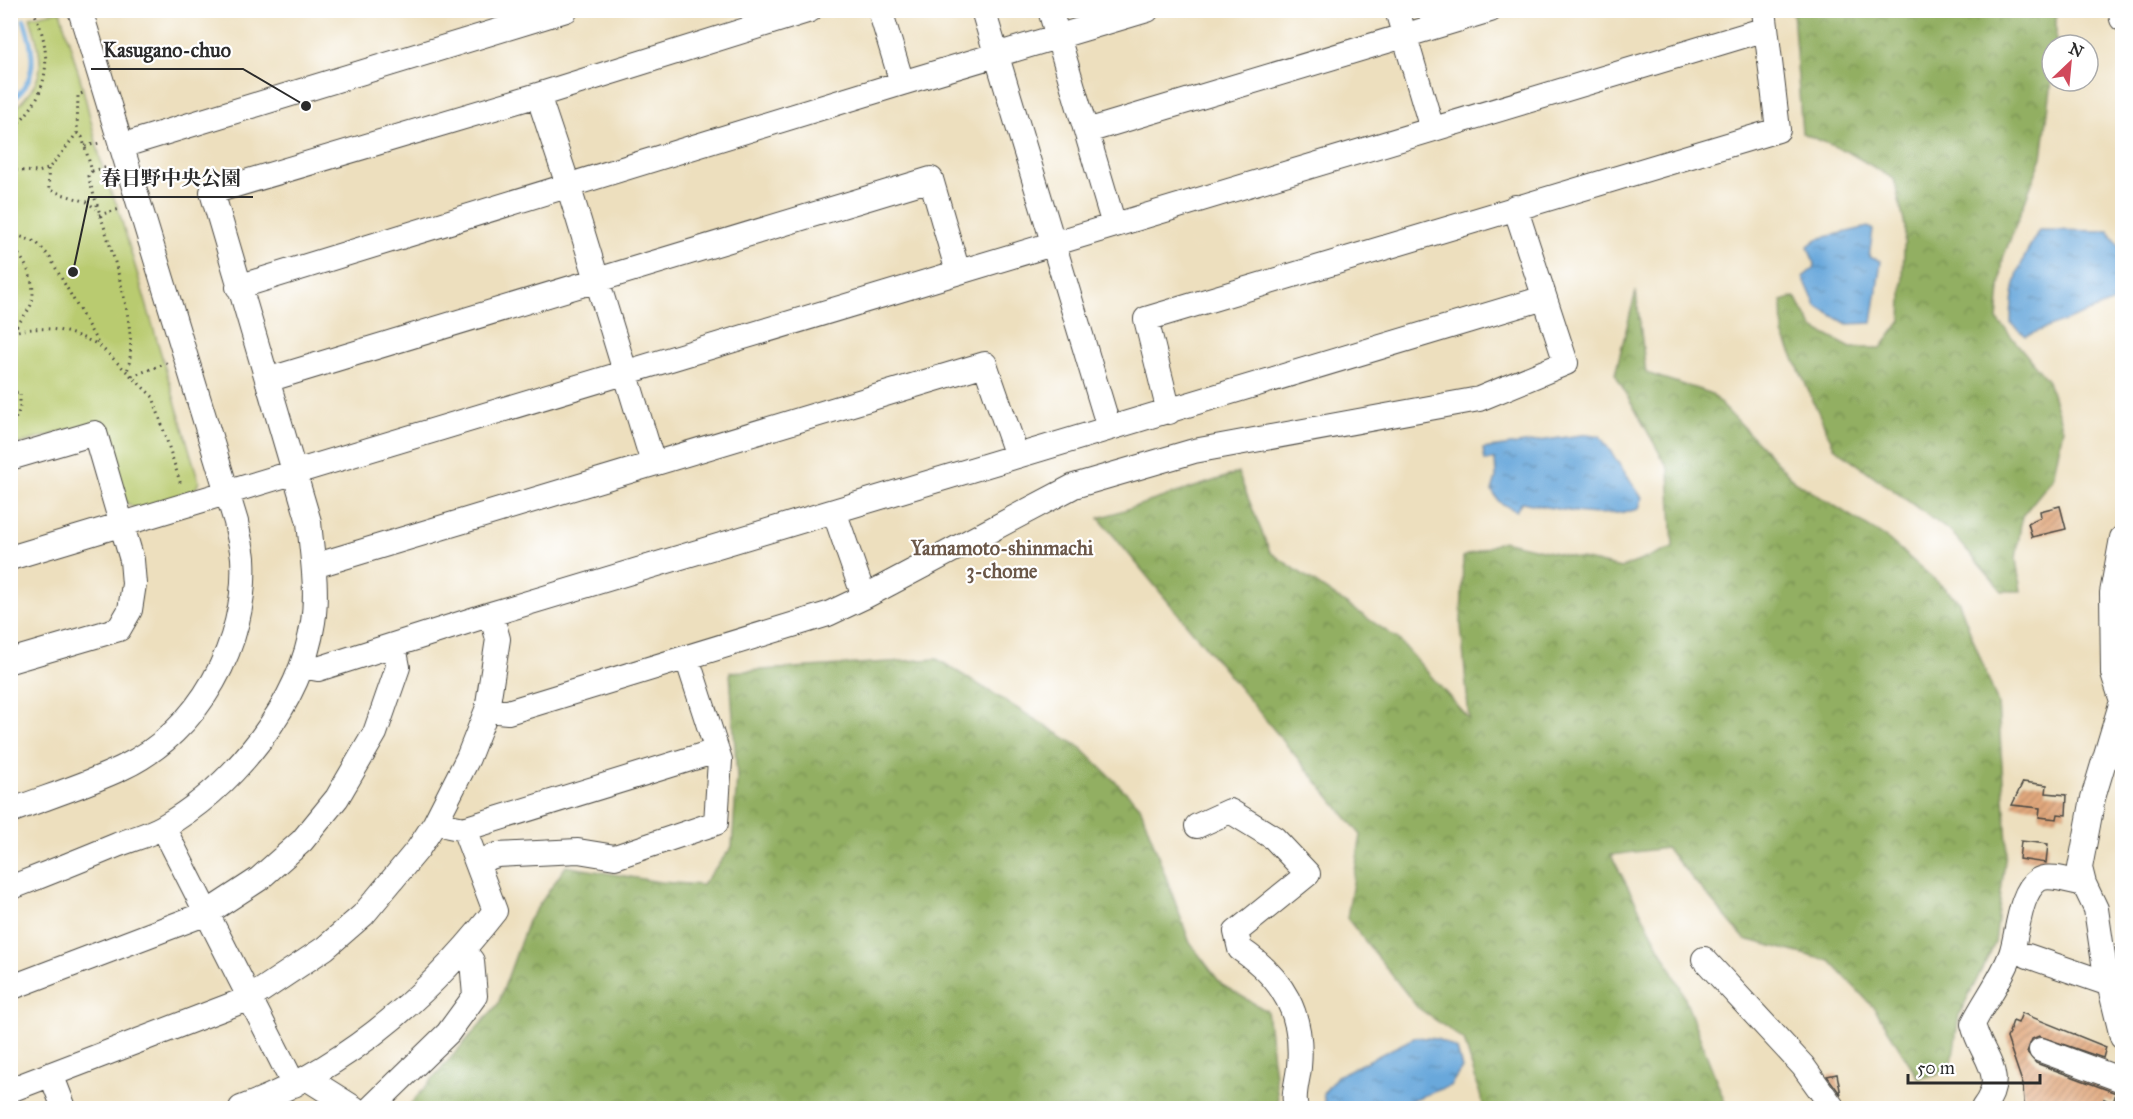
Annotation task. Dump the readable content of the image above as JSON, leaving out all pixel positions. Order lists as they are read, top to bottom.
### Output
{
  "districts": ["Yamamoto-shinmachi 3-chome"],
  "places": ["Kasugano-chuo", "春日野中央公園"],
  "scale_bar": "50 m",
  "north": "top right"
}
